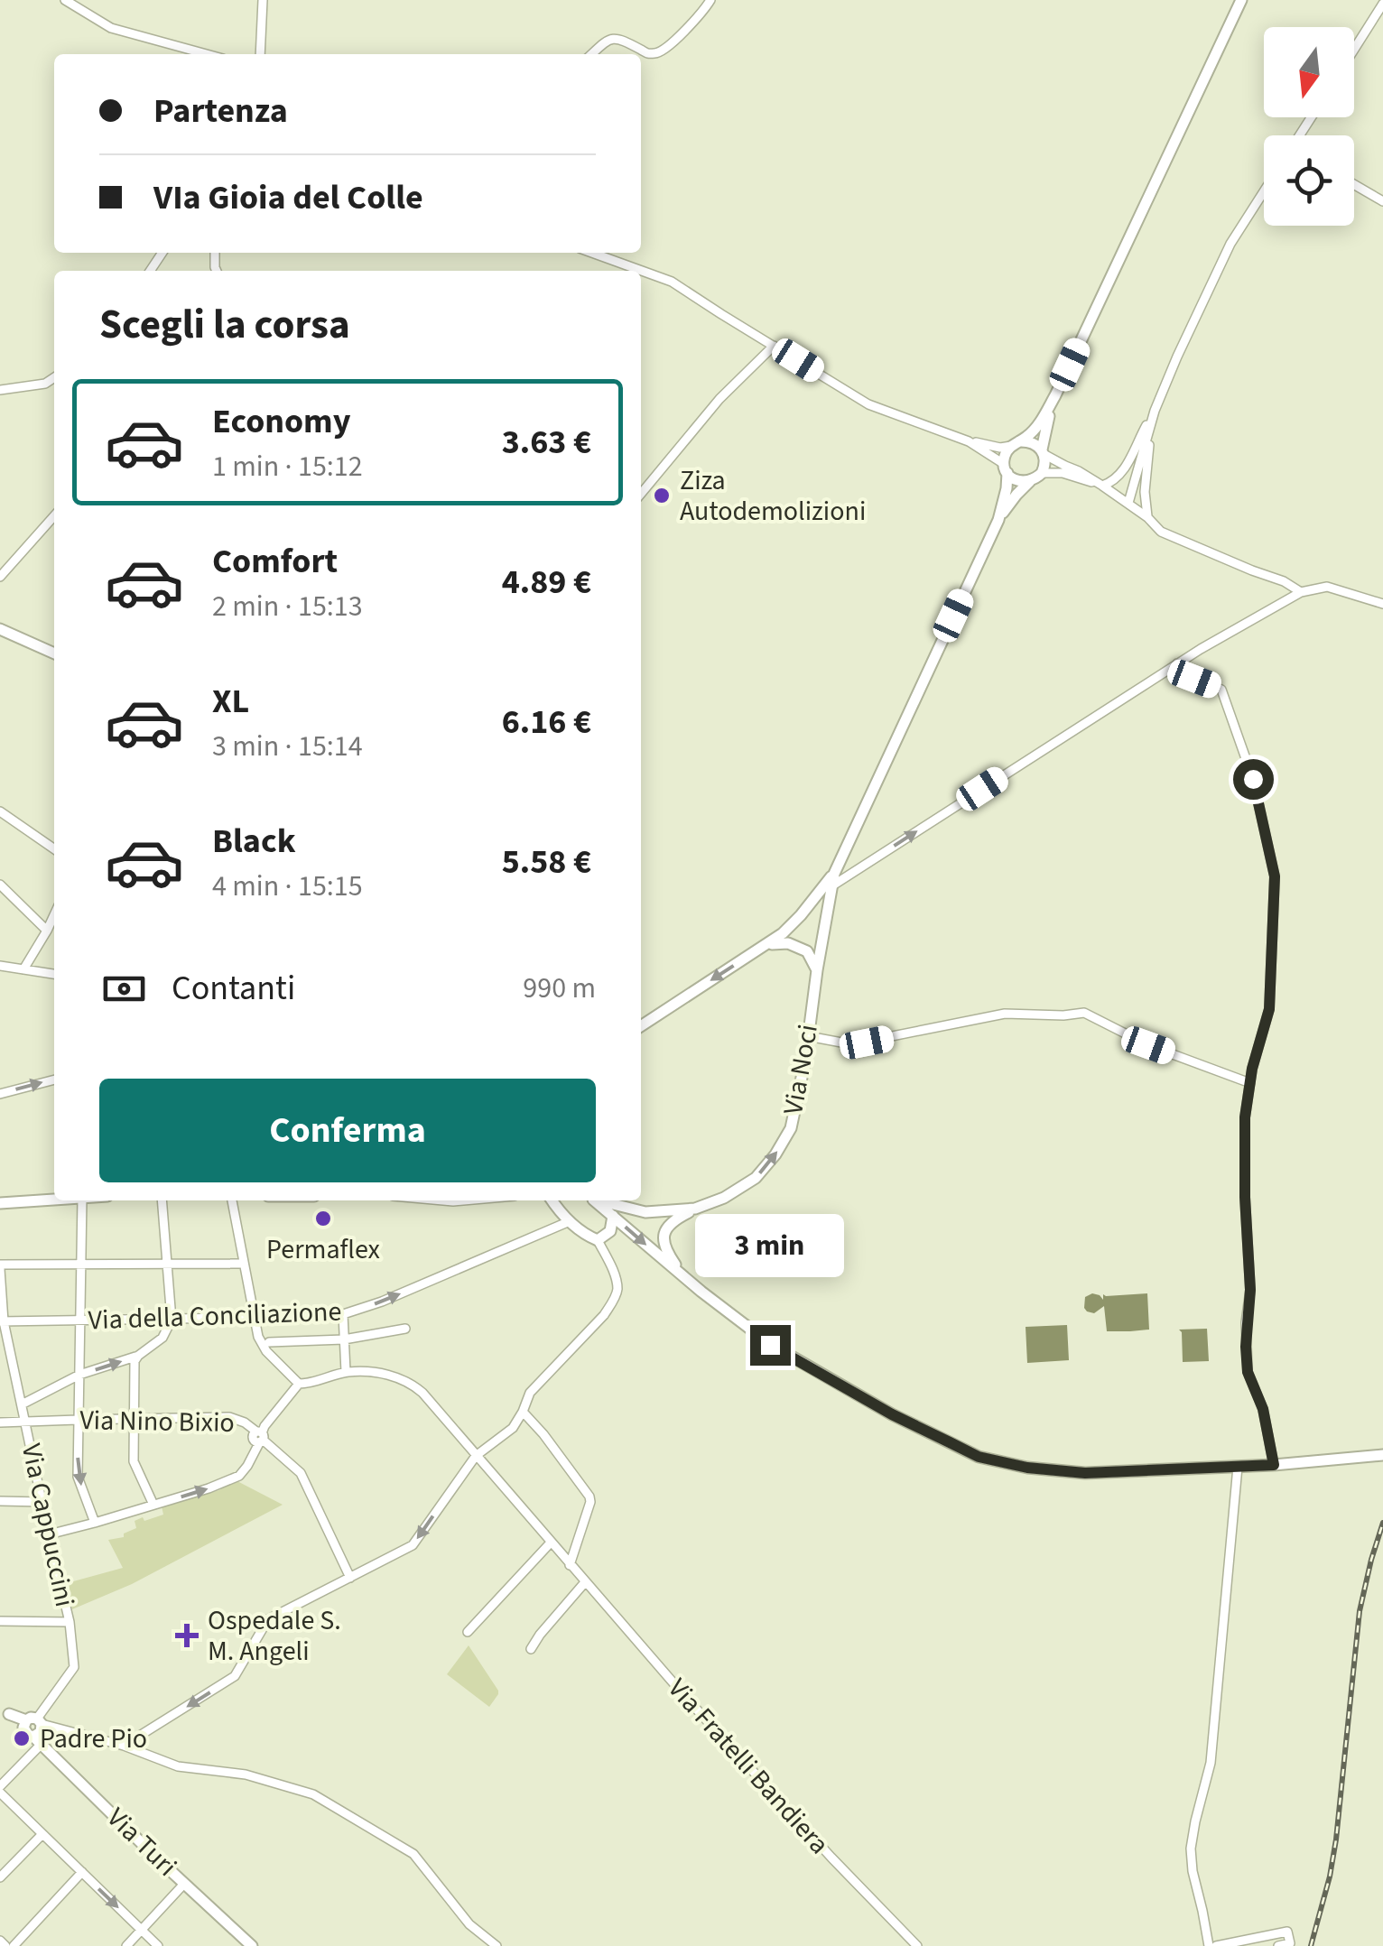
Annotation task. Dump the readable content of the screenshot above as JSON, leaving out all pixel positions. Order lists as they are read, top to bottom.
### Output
{
  "streets": {
    "main road": ["Via Noci", "Via Turi"],
    "street": [
      "Via della Conciliazione",
      "Via Nino Bixio",
      "Via Cappuccini",
      "Via Fratelli Bandiera"
    ]
  },
  "crossings": [
    ["Via della Conciliazione", "Via Cappuccini"],
    ["Via Nino Bixio", "Via Cappuccini"],
    ["Via Cappuccini", "Via Turi"]
  ],
  "one_way": ["Via Noci", "Via della Conciliazione"],
  "places": {
    "other": ["Ziza Autodemolizioni", "Permaflex", "Padre Pio"],
    "health": ["Ospedale S. M. Angeli"]
  },
  "north": "bottom",
  "page": {
    "banner": ["Partenza", "VIa Gioia del Colle"],
    "heading": "Scegli la corsa",
    "list": [
      {
        "name": "Economy",
        "note": "1 min · 15:12",
        "value": "3.63 €"
      },
      {
        "name": "Comfort",
        "note": "2 min · 15:13",
        "value": "4.89 €"
      },
      {
        "name": "XL",
        "note": "3 min · 15:14",
        "value": "6.16 €"
      },
      {
        "name": "Black",
        "note": "4 min · 15:15",
        "value": "5.58 €"
      }
    ],
    "pay": ["Contanti", "990 m"],
    "buttons": "Conferma",
    "bubble": "3 min"
  }
}
